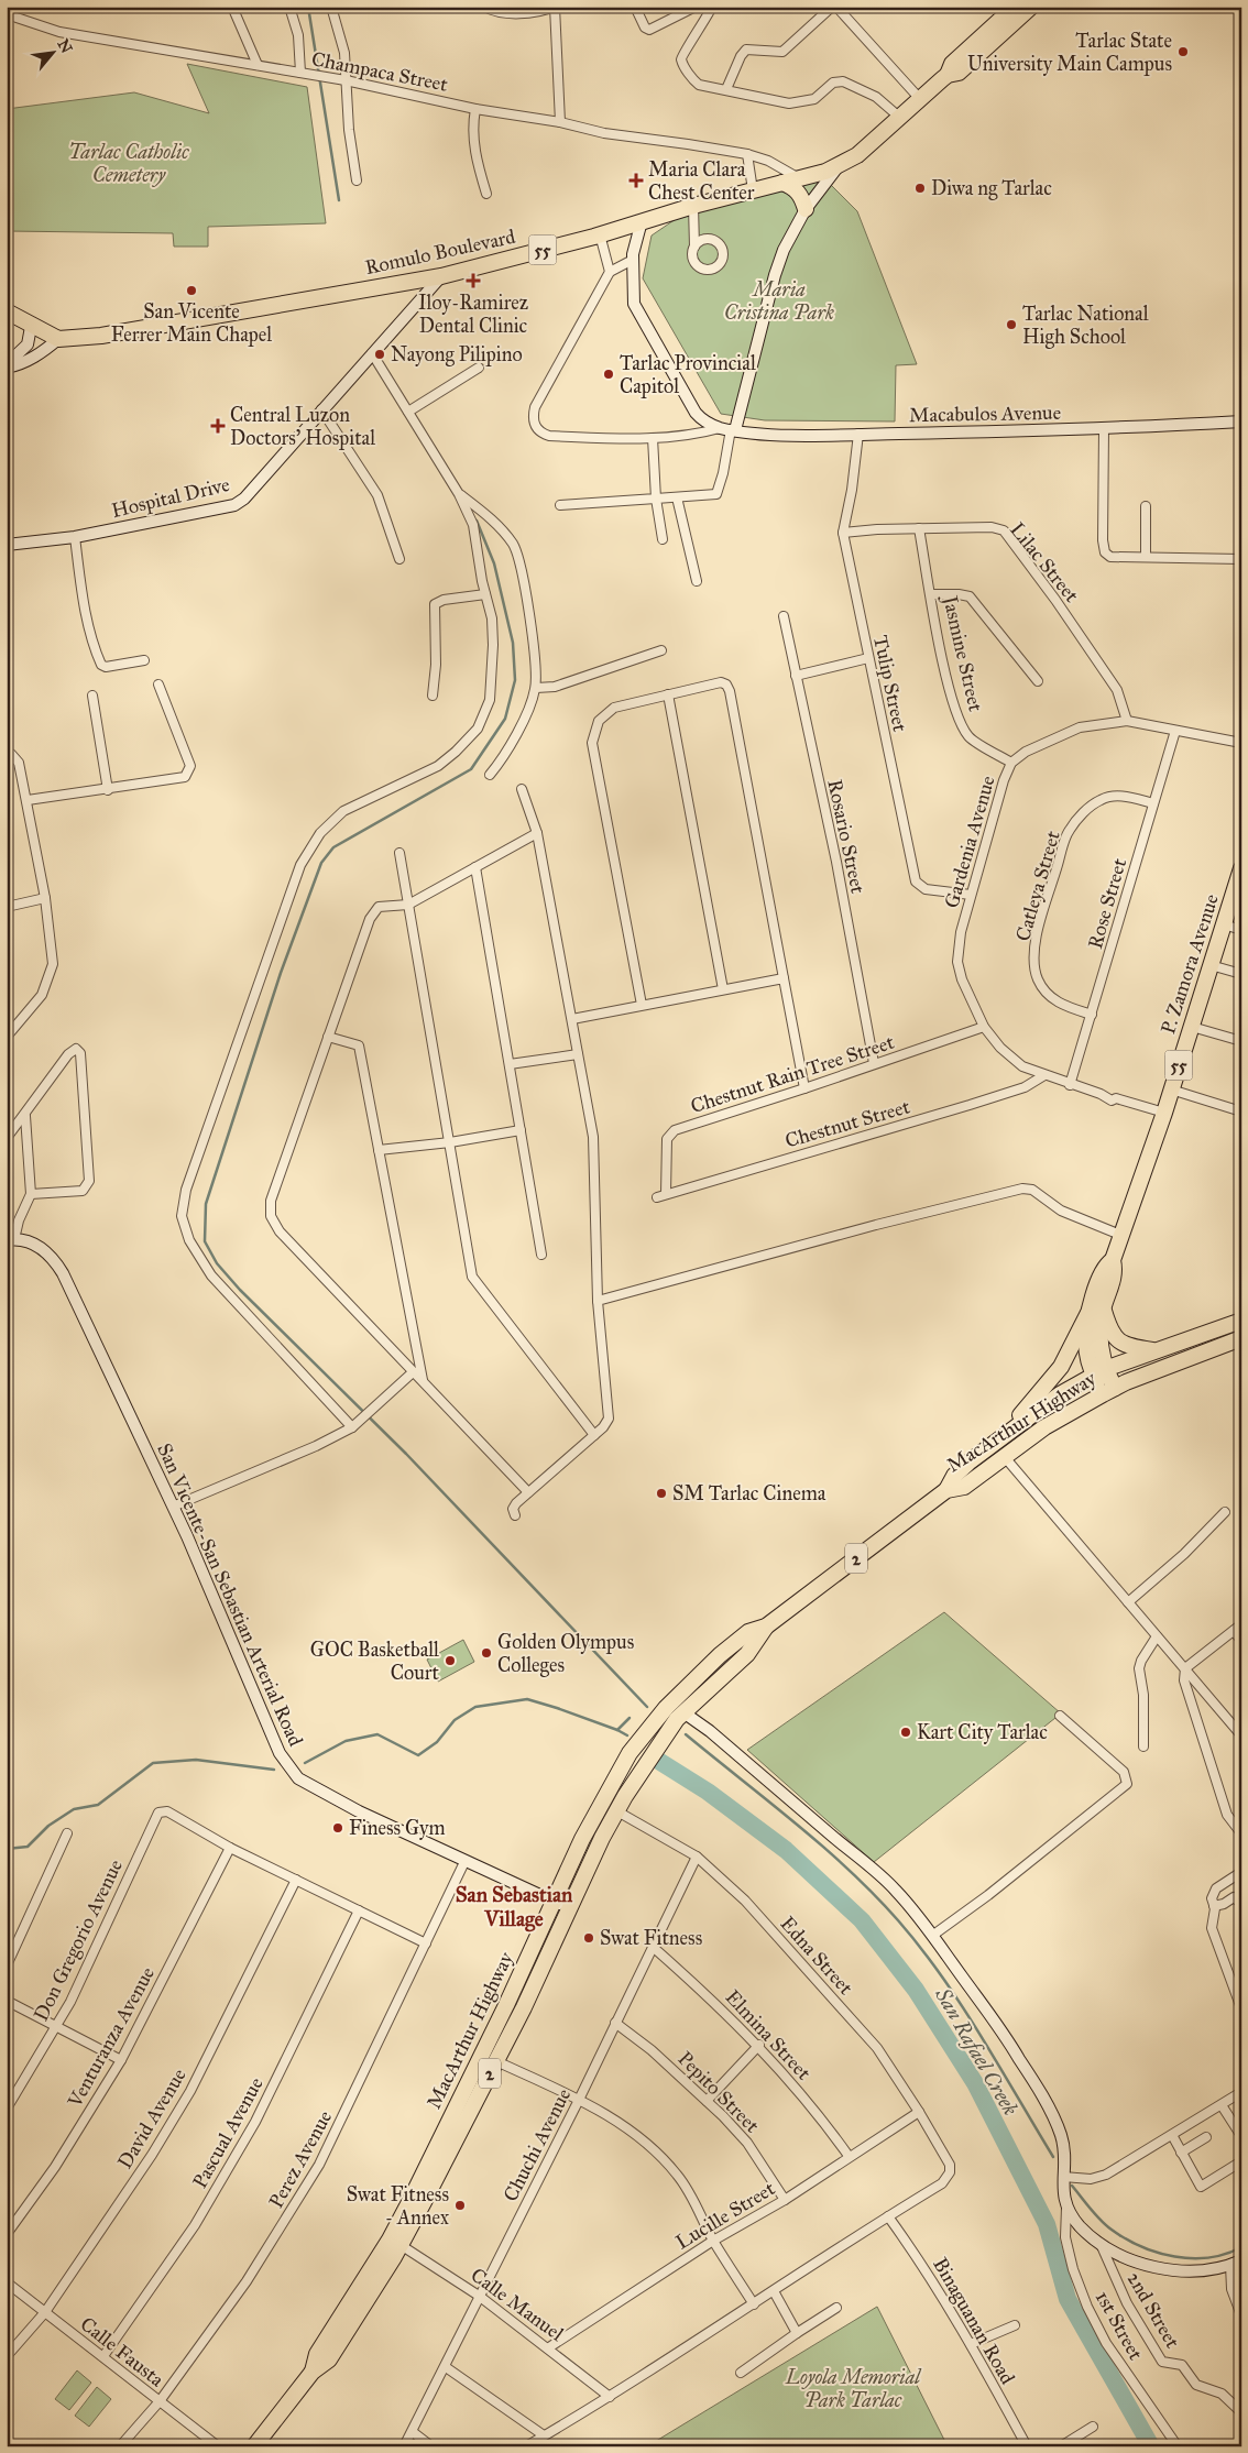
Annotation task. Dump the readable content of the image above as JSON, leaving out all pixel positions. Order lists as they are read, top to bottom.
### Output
{
  "streets": {
    "highway": [
      "55",
      "Romulo Boulevard",
      "P. Zamora Avenue",
      "MacArthur Highway",
      "2"
    ],
    "street": [
      "Champaca Street",
      "Macabulos Avenue",
      "Hospital Drive",
      "Lilac Street",
      "Jasmine Street",
      "Tulip Street",
      "Rosario Street",
      "Gardenia Avenue",
      "Catleya Street",
      "Rose Street",
      "Chestnut Rain Tree Street",
      "Chestnut Street",
      "San Vicente-San Sebastian Arterial Road",
      "Don Gregorio Avenue",
      "Edna Street",
      "Elmina Street",
      "Venturanza Avenue",
      "Pepito Street",
      "David Avenue",
      "Pascual Avenue",
      "Chuchi Avenue",
      "Perez Avenue",
      "Lucille Street",
      "Calle Manuel",
      "2nd Street",
      "Binaguanan Road",
      "1st Street",
      "Calle Fausta"
    ]
  },
  "crossings": [
    ["Champaca Street", "Romulo Boulevard"],
    ["Romulo Boulevard", "Hospital Drive"],
    ["Macabulos Avenue", "Tulip Street"],
    ["Lilac Street", "Jasmine Street"],
    ["Lilac Street", "Tulip Street"],
    ["Lilac Street", "Gardenia Avenue"],
    ["Jasmine Street", "Gardenia Avenue"],
    ["Tulip Street", "Gardenia Avenue"],
    ["Rosario Street", "Chestnut Rain Tree Street"],
    ["Gardenia Avenue", "Rose Street"],
    ["Gardenia Avenue", "P. Zamora Avenue"],
    ["Gardenia Avenue", "Chestnut Rain Tree Street"],
    ["Gardenia Avenue", "Chestnut Street"],
    ["Catleya Street", "Rose Street"],
    ["P. Zamora Avenue", "MacArthur Highway"],
    ["Chestnut Rain Tree Street", "Chestnut Street"],
    ["MacArthur Highway", "San Vicente-San Sebastian Arterial Road"],
    ["MacArthur Highway", "Edna Street"],
    ["MacArthur Highway", "Calle Manuel"],
    ["San Vicente-San Sebastian Arterial Road", "Perez Avenue"],
    ["Don Gregorio Avenue", "Venturanza Avenue"],
    ["Edna Street", "Chuchi Avenue"],
    ["Edna Street", "Lucille Street"],
    ["Edna Street", "Binaguanan Road"],
    ["Elmina Street", "Chuchi Avenue"],
    ["Elmina Street", "Lucille Street"],
    ["Pepito Street", "Chuchi Avenue"],
    ["Pepito Street", "Lucille Street"],
    ["David Avenue", "Calle Fausta"],
    ["Pascual Avenue", "Calle Fausta"],
    ["Chuchi Avenue", "Calle Manuel"],
    ["Perez Avenue", "Calle Fausta"],
    ["Lucille Street", "Calle Manuel"]
  ],
  "districts": ["San Sebastian Village"],
  "water": ["San Rafael Creek"],
  "parks": ["Tarlac Catholic Cemetery", "Maria Cristina Park", "Loyola Memorial Park Tarlac"],
  "places": {
    "other": [
      "Tarlac State University Main Campus",
      "Diwa ng Tarlac",
      "San Vicente Ferrer Main Chapel",
      "Tarlac National High School",
      "Nayong Pilipino",
      "Tarlac Provincial Capitol",
      "SM Tarlac Cinema",
      "Golden Olympus Colleges",
      "GOC Basketball Court",
      "Kart City Tarlac",
      "Finess Gym",
      "Swat Fitness",
      "Swat Fitness - Annex"
    ],
    "health": ["Maria Clara Chest Center", "Iloy-Ramirez Dental Clinic", "Central Luzon Doctors' Hospital"]
  },
  "north": "top right"
}
